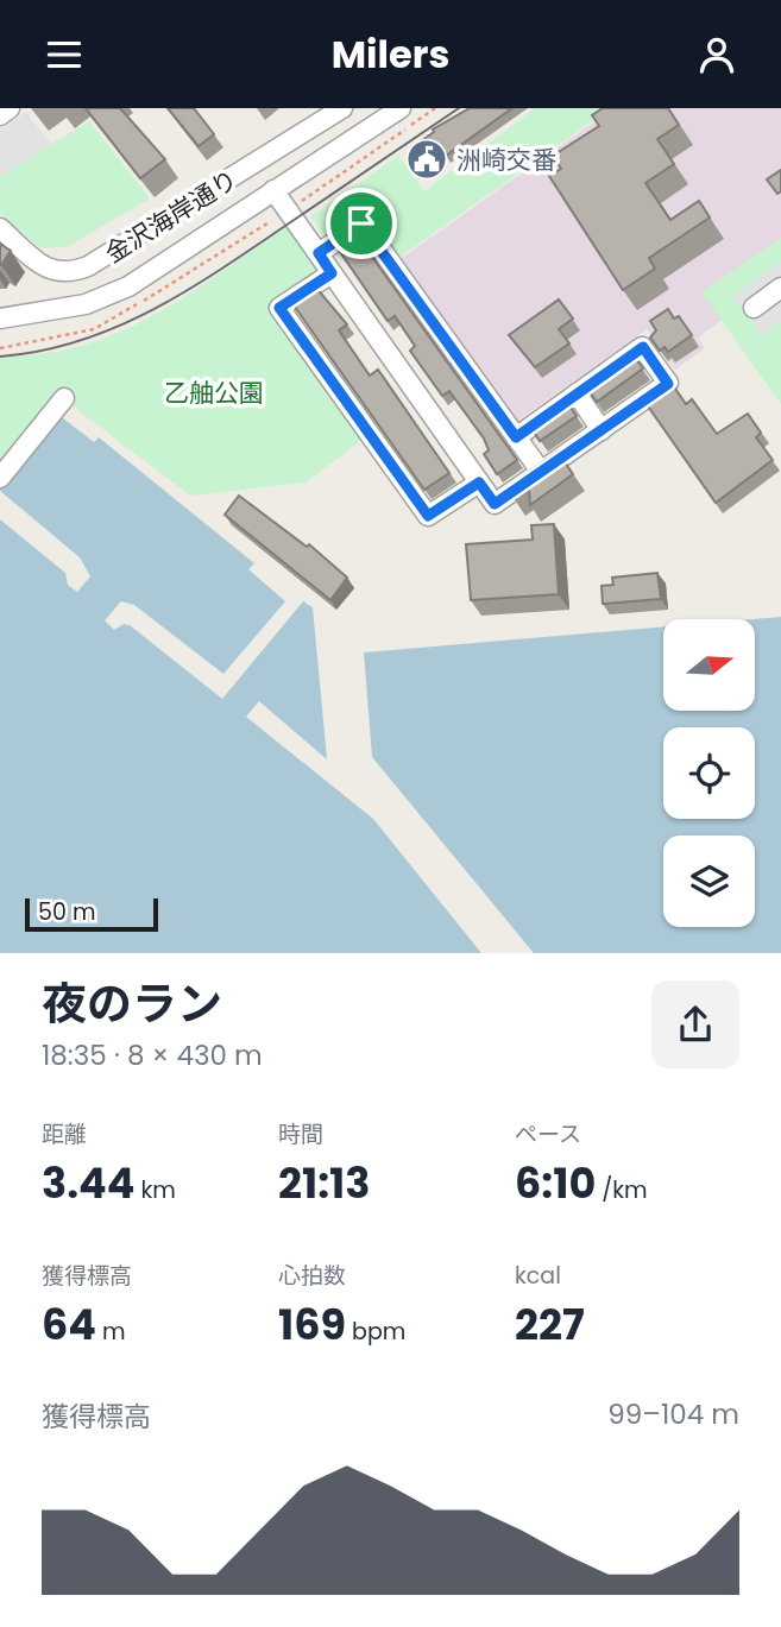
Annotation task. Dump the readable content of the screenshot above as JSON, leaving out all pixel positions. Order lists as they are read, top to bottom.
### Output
{
  "streets": {
    "street": ["金沢海岸通り"]
  },
  "parks": ["乙舳公園"],
  "places": {
    "public building": ["洲崎交番"]
  },
  "scale_bar": "50 m",
  "north": "right",
  "page": {
    "header": "Milers",
    "scale": "50 m",
    "heading": ["夜のラン", "18:35 · 8 × 430 m"],
    "stats": [
      ["距離", "3.44 km"],
      ["時間", "21:13"],
      ["ペース", "6:10 /km"],
      ["獲得標高", "64 m"],
      ["心拍数", "169 bpm"],
      ["kcal", "227"]
    ],
    "chart": ["獲得標高", "99–104 m"]
  }
}
